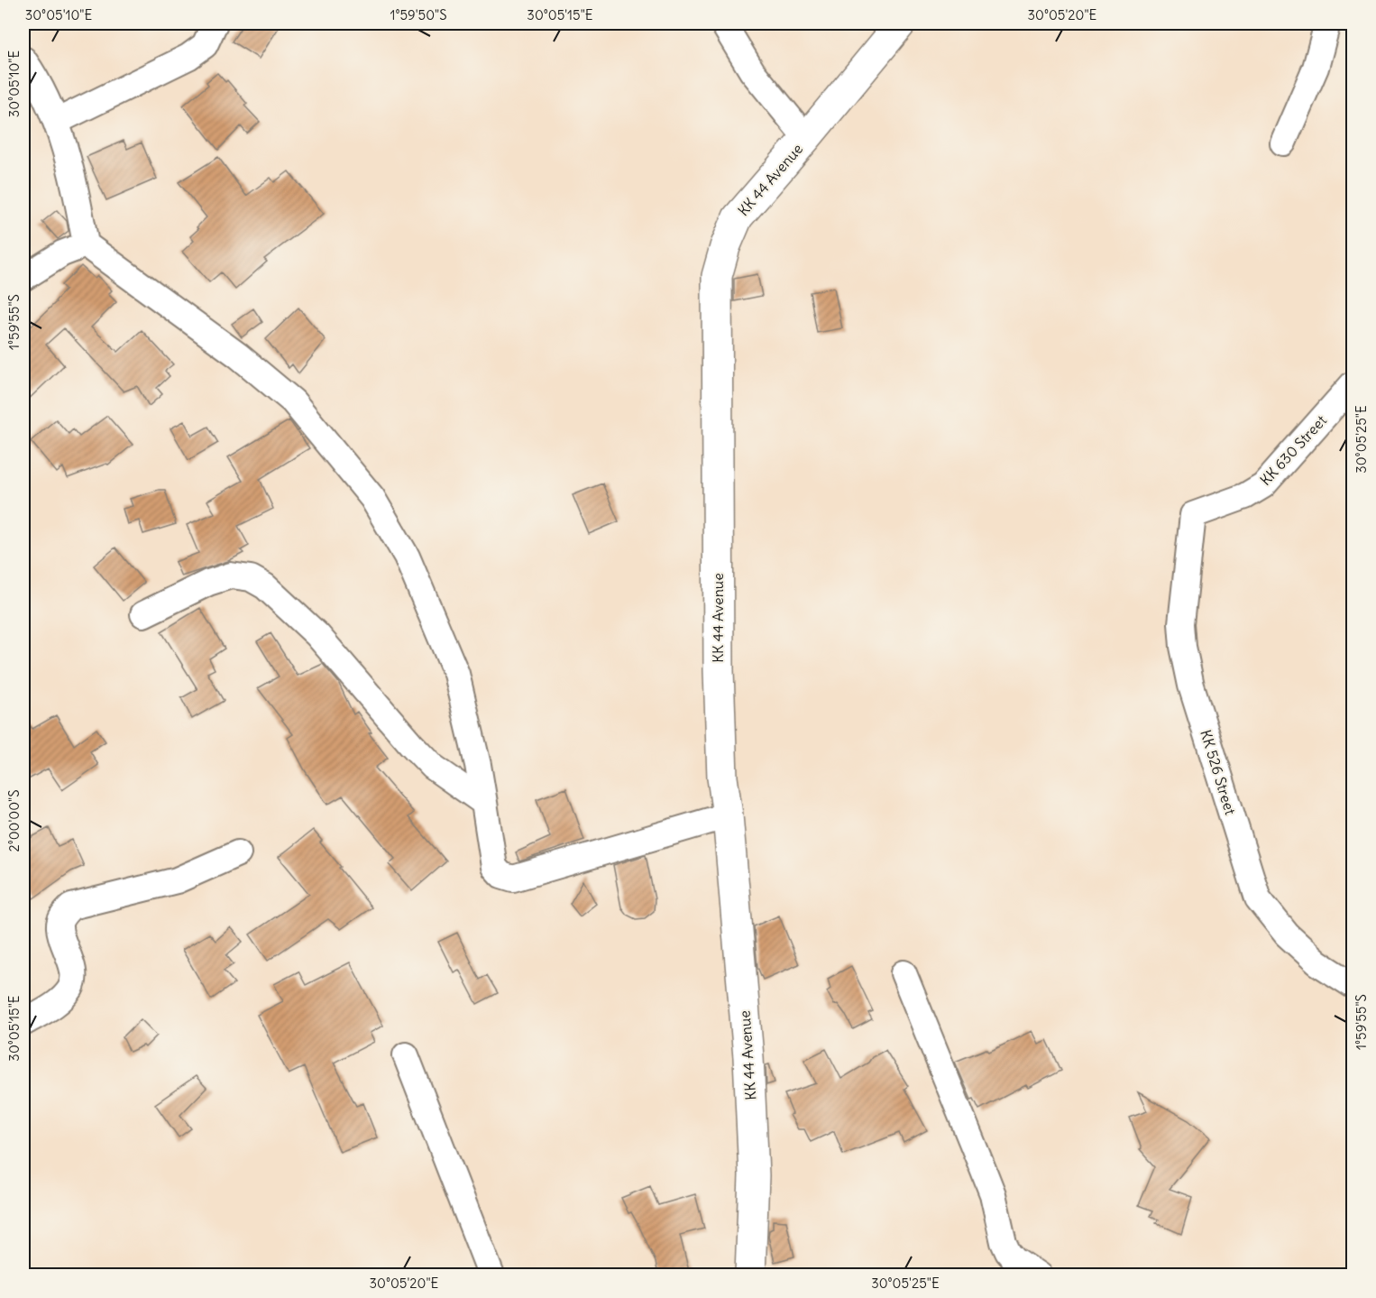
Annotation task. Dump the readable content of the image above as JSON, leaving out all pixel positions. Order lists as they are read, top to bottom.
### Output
{
  "streets": {
    "main road": ["KK 44 Avenue"],
    "street": ["KK 630 Street", "KK 526 Street"]
  },
  "crossings": [
    ["KK 630 Street", "KK 526 Street"]
  ],
  "coordinates": [
    "30°05'10\"E",
    "1°59'50\"S",
    "30°05'15\"E",
    "30°05'20\"E",
    "1°59'55\"S",
    "30°05'25\"E",
    "2°00'00\"S"
  ]
}
